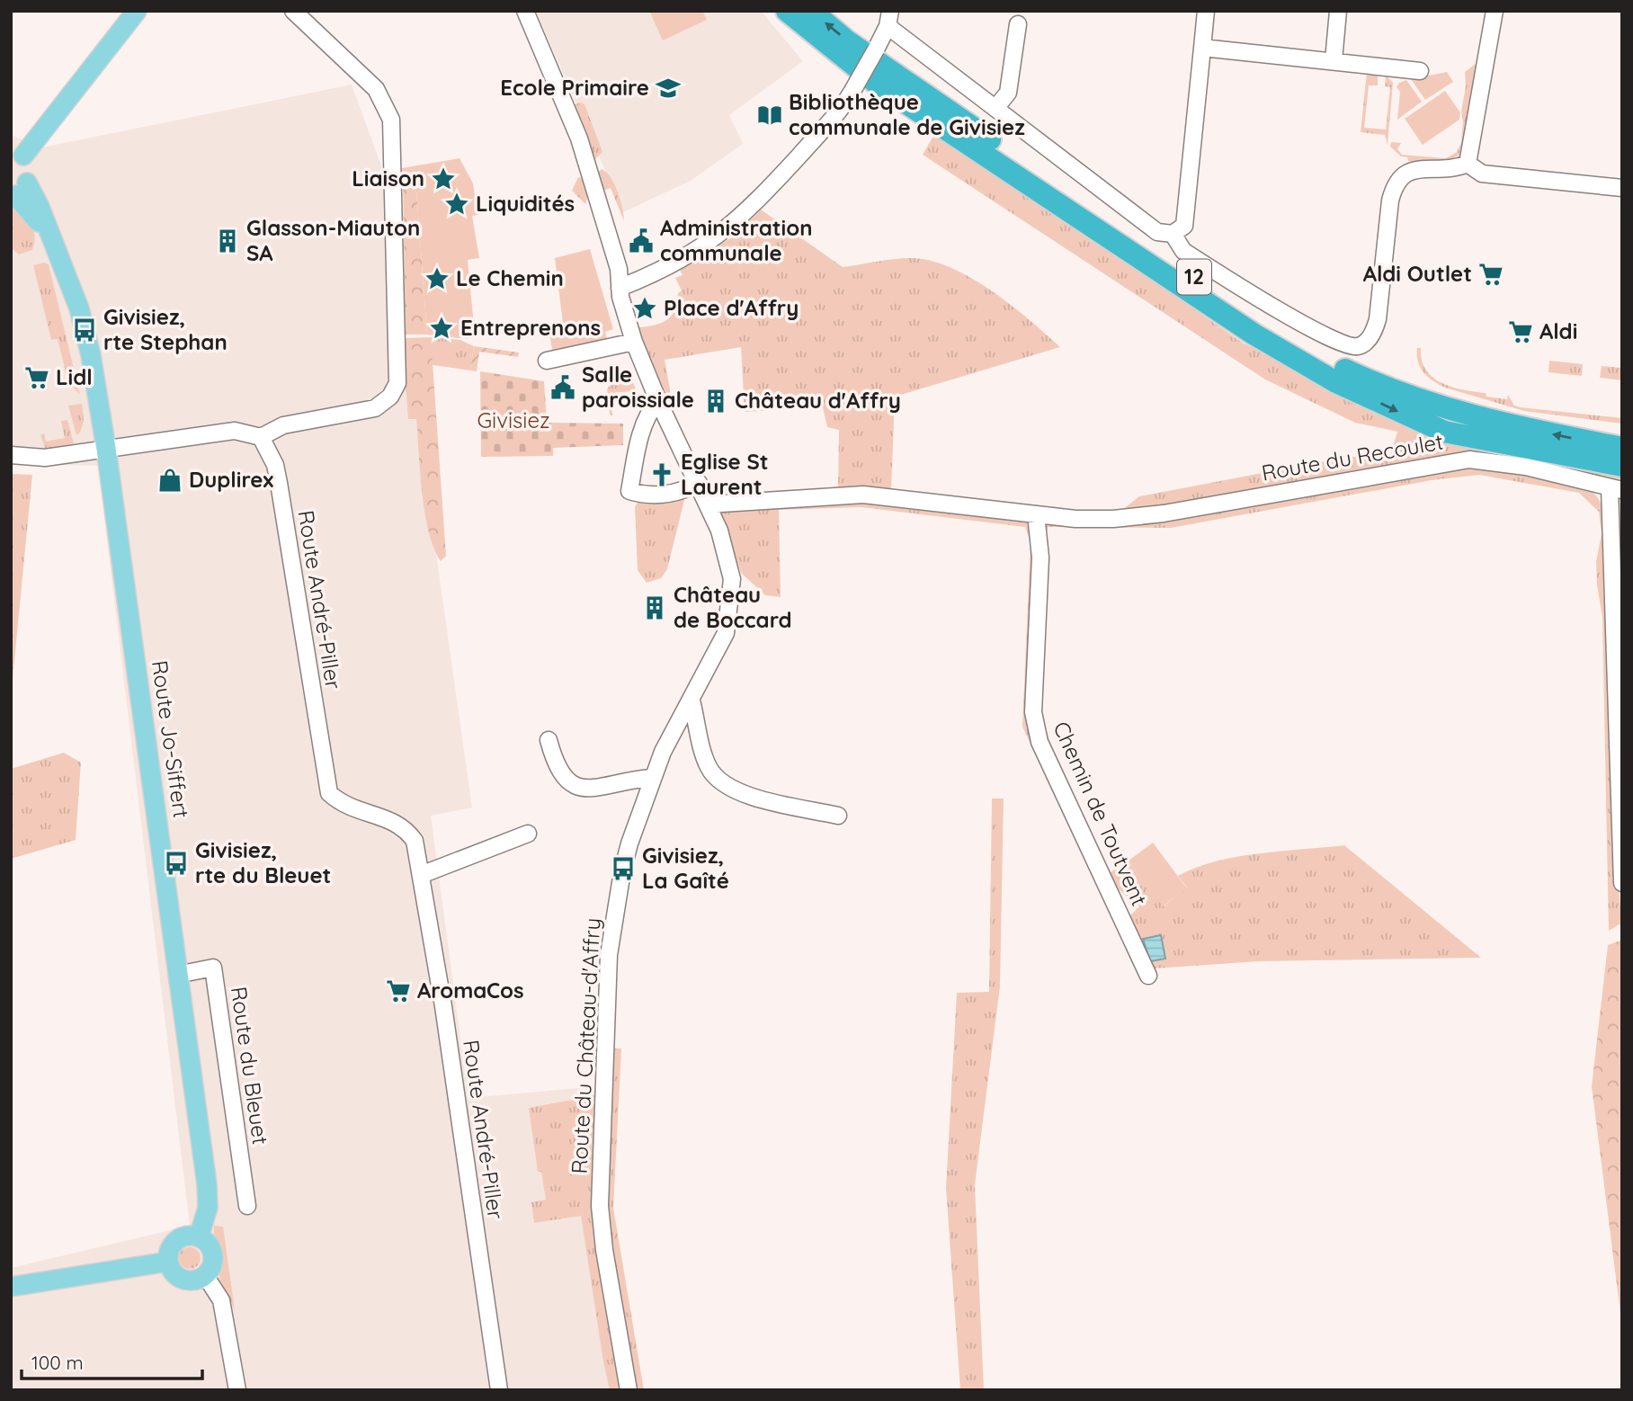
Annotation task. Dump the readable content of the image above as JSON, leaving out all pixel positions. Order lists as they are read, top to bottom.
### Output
{
  "streets": {
    "highway": ["12"],
    "main road": ["Route Jo-Siffert"],
    "street": [
      "Route du Recoulet",
      "Route André-Piller",
      "Chemin de Toutvent",
      "Route du Château-d'Affry",
      "Route du Bleuet"
    ]
  },
  "crossings": [
    ["Route du Recoulet", "Chemin de Toutvent"],
    ["Route du Recoulet", "Route du Château-d'Affry"],
    ["Route Jo-Siffert", "Route du Bleuet"]
  ],
  "parks": ["Givisiez"],
  "places": {
    "school or university": ["Ecole Primaire"],
    "library": ["Bibliothèque communale de Givisiez"],
    "place": [
      "Liaison",
      "Liquidités",
      "Le Chemin",
      "Place d'Affry",
      "Entreprenons"
    ],
    "building": ["Glasson-Miauton SA", "Château d'Affry", "Château de Boccard"],
    "public building": ["Administration communale", "Salle paroissiale"],
    "supermarket": [
      "Aldi Outlet",
      "Aldi",
      "Lidl",
      "AromaCos"
    ],
    "bus stop": ["Givisiez, rte Stephan", "Givisiez, rte du Bleuet", "Givisiez, La Gaîté"],
    "church": ["Eglise St Laurent"],
    "shop": ["Duplirex"]
  },
  "scale_bar": "100 m"
}
